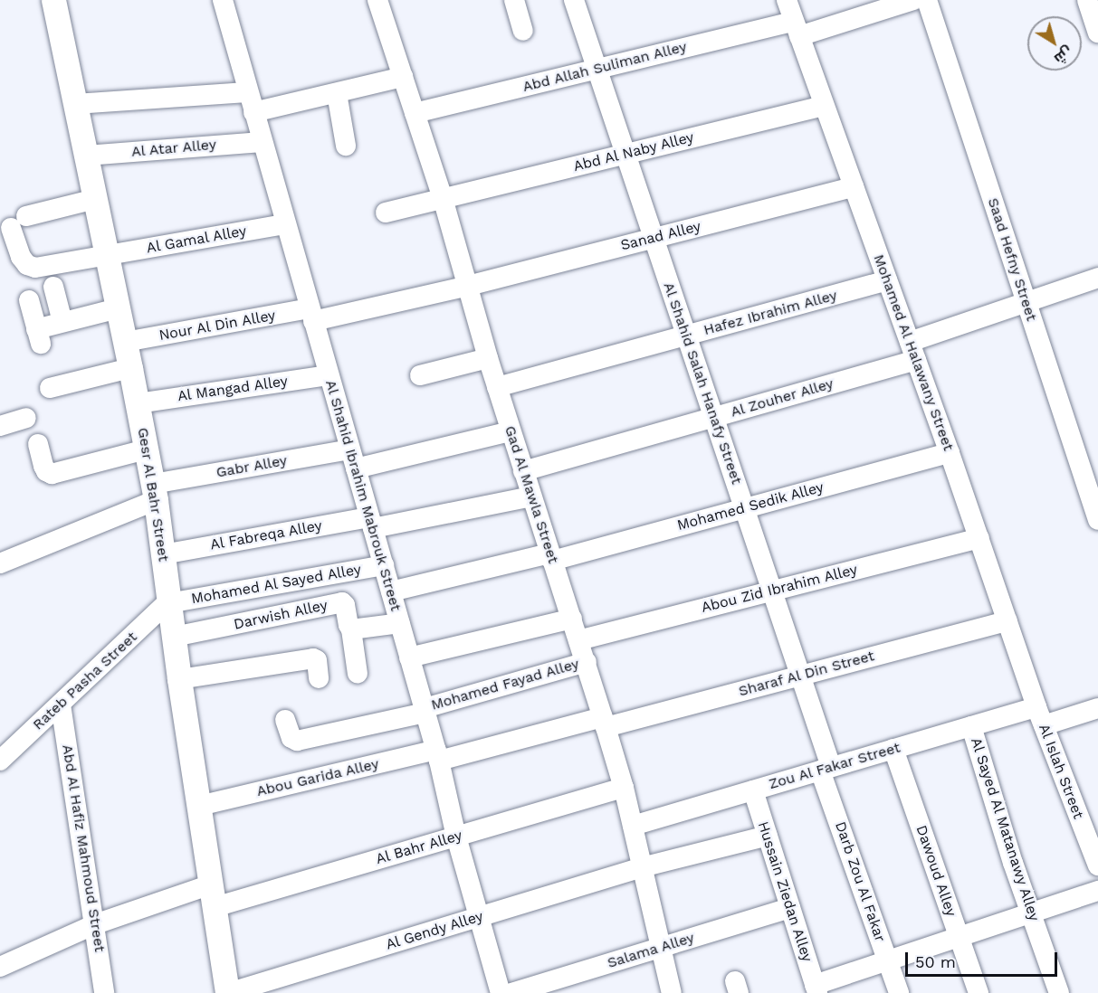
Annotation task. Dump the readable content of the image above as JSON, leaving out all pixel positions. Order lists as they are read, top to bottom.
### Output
{
  "streets": {
    "main road": ["Gesr Al Bahr Street"],
    "street": [
      "Abd Allah Suliman Alley",
      "Al Atar Alley",
      "Abd Al Naby Alley",
      "Sanad Alley",
      "Al Gamal Alley",
      "Saad Hefny Street",
      "Hafez Ibrahim Alley",
      "Nour Al Din Alley",
      "Mohamed Al Halawany Street",
      "Al Shahid Salah Hanafy Street",
      "Al Mangad Alley",
      "Al Zouher Alley",
      "Gabr Alley",
      "Gad Al Mawla Street",
      "Al Shahid Ibrahim Mabrouk Street",
      "Mohamed Sedik Alley",
      "Al Fabreqa Alley",
      "Mohamed Al Sayed Alley",
      "Abou Zid Ibrahim Alley",
      "Darwish Alley",
      "Sharaf Al Din Street",
      "Rateb Pasha Street",
      "Mohamed Fayad Alley",
      "Zou Al Fakar Street",
      "Al Islah Street",
      "Abou Garida Alley",
      "Al Sayed Al Matanawy Alley",
      "Al Bahr Alley",
      "Abd Al Hafiz Mahmoud Street",
      "Dawoud Alley",
      "Darb Zou Al Fakar",
      "Hussain Ziedan Alley",
      "Al Gendy Alley",
      "Salama Alley"
    ]
  },
  "crossings": [
    ["Abd Allah Suliman Alley", "Mohamed Al Halawany Street"],
    ["Abd Allah Suliman Alley", "Al Shahid Salah Hanafy Street"],
    ["Abd Allah Suliman Alley", "Gad Al Mawla Street"],
    ["Al Atar Alley", "Gesr Al Bahr Street"],
    ["Al Atar Alley", "Al Shahid Ibrahim Mabrouk Street"],
    ["Abd Al Naby Alley", "Mohamed Al Halawany Street"],
    ["Abd Al Naby Alley", "Al Shahid Salah Hanafy Street"],
    ["Abd Al Naby Alley", "Gad Al Mawla Street"],
    ["Sanad Alley", "Nour Al Din Alley"],
    ["Sanad Alley", "Mohamed Al Halawany Street"],
    ["Sanad Alley", "Al Shahid Salah Hanafy Street"],
    ["Sanad Alley", "Gad Al Mawla Street"],
    ["Sanad Alley", "Al Shahid Ibrahim Mabrouk Street"],
    ["Al Gamal Alley", "Gesr Al Bahr Street"],
    ["Al Gamal Alley", "Al Shahid Ibrahim Mabrouk Street"],
    ["Saad Hefny Street", "Al Zouher Alley"],
    ["Hafez Ibrahim Alley", "Mohamed Al Halawany Street"],
    ["Hafez Ibrahim Alley", "Al Shahid Salah Hanafy Street"],
    ["Hafez Ibrahim Alley", "Gad Al Mawla Street"],
    ["Nour Al Din Alley", "Gesr Al Bahr Street"],
    ["Nour Al Din Alley", "Al Shahid Ibrahim Mabrouk Street"],
    ["Mohamed Al Halawany Street", "Al Zouher Alley"],
    ["Mohamed Al Halawany Street", "Mohamed Sedik Alley"],
    ["Mohamed Al Halawany Street", "Abou Zid Ibrahim Alley"],
    ["Mohamed Al Halawany Street", "Sharaf Al Din Street"],
    ["Mohamed Al Halawany Street", "Zou Al Fakar Street"],
    ["Mohamed Al Halawany Street", "Al Islah Street"],
    ["Al Shahid Salah Hanafy Street", "Al Zouher Alley"],
    ["Al Shahid Salah Hanafy Street", "Mohamed Sedik Alley"],
    ["Al Shahid Salah Hanafy Street", "Abou Zid Ibrahim Alley"],
    ["Al Shahid Salah Hanafy Street", "Sharaf Al Din Street"],
    ["Al Shahid Salah Hanafy Street", "Zou Al Fakar Street"],
    ["Al Shahid Salah Hanafy Street", "Darb Zou Al Fakar"],
    ["Al Mangad Alley", "Gesr Al Bahr Street"],
    ["Al Mangad Alley", "Al Shahid Ibrahim Mabrouk Street"],
    ["Al Zouher Alley", "Gad Al Mawla Street"],
    ["Gabr Alley", "Gesr Al Bahr Street"],
    ["Gabr Alley", "Gad Al Mawla Street"],
    ["Gabr Alley", "Al Shahid Ibrahim Mabrouk Street"],
    ["Gesr Al Bahr Street", "Al Fabreqa Alley"],
    ["Gesr Al Bahr Street", "Mohamed Al Sayed Alley"],
    ["Gesr Al Bahr Street", "Darwish Alley"],
    ["Gesr Al Bahr Street", "Rateb Pasha Street"],
    ["Gesr Al Bahr Street", "Abou Garida Alley"],
    ["Gesr Al Bahr Street", "Al Bahr Alley"],
    ["Gesr Al Bahr Street", "Al Gendy Alley"],
    ["Gad Al Mawla Street", "Mohamed Sedik Alley"],
    ["Gad Al Mawla Street", "Al Fabreqa Alley"],
    ["Gad Al Mawla Street", "Abou Zid Ibrahim Alley"],
    ["Gad Al Mawla Street", "Sharaf Al Din Street"],
    ["Gad Al Mawla Street", "Mohamed Fayad Alley"],
    ["Gad Al Mawla Street", "Zou Al Fakar Street"],
    ["Gad Al Mawla Street", "Al Bahr Alley"],
    ["Gad Al Mawla Street", "Al Gendy Alley"],
    ["Gad Al Mawla Street", "Salama Alley"],
    ["Al Shahid Ibrahim Mabrouk Street", "Mohamed Sedik Alley"],
    ["Al Shahid Ibrahim Mabrouk Street", "Al Fabreqa Alley"],
    ["Al Shahid Ibrahim Mabrouk Street", "Mohamed Al Sayed Alley"],
    ["Al Shahid Ibrahim Mabrouk Street", "Sharaf Al Din Street"],
    ["Al Shahid Ibrahim Mabrouk Street", "Mohamed Fayad Alley"],
    ["Al Shahid Ibrahim Mabrouk Street", "Abou Garida Alley"],
    ["Al Shahid Ibrahim Mabrouk Street", "Al Bahr Alley"],
    ["Al Shahid Ibrahim Mabrouk Street", "Al Gendy Alley"],
    ["Mohamed Al Sayed Alley", "Rateb Pasha Street"],
    ["Sharaf Al Din Street", "Abou Garida Alley"],
    ["Rateb Pasha Street", "Abd Al Hafiz Mahmoud Street"],
    ["Zou Al Fakar Street", "Al Islah Street"],
    ["Zou Al Fakar Street", "Al Sayed Al Matanawy Alley"],
    ["Zou Al Fakar Street", "Dawoud Alley"],
    ["Zou Al Fakar Street", "Darb Zou Al Fakar"],
    ["Zou Al Fakar Street", "Hussain Ziedan Alley"],
    ["Al Bahr Alley", "Abd Al Hafiz Mahmoud Street"],
    ["Hussain Ziedan Alley", "Al Gendy Alley"],
    ["Hussain Ziedan Alley", "Salama Alley"]
  ],
  "scale_bar": "50 m",
  "north": "bottom right"
}
